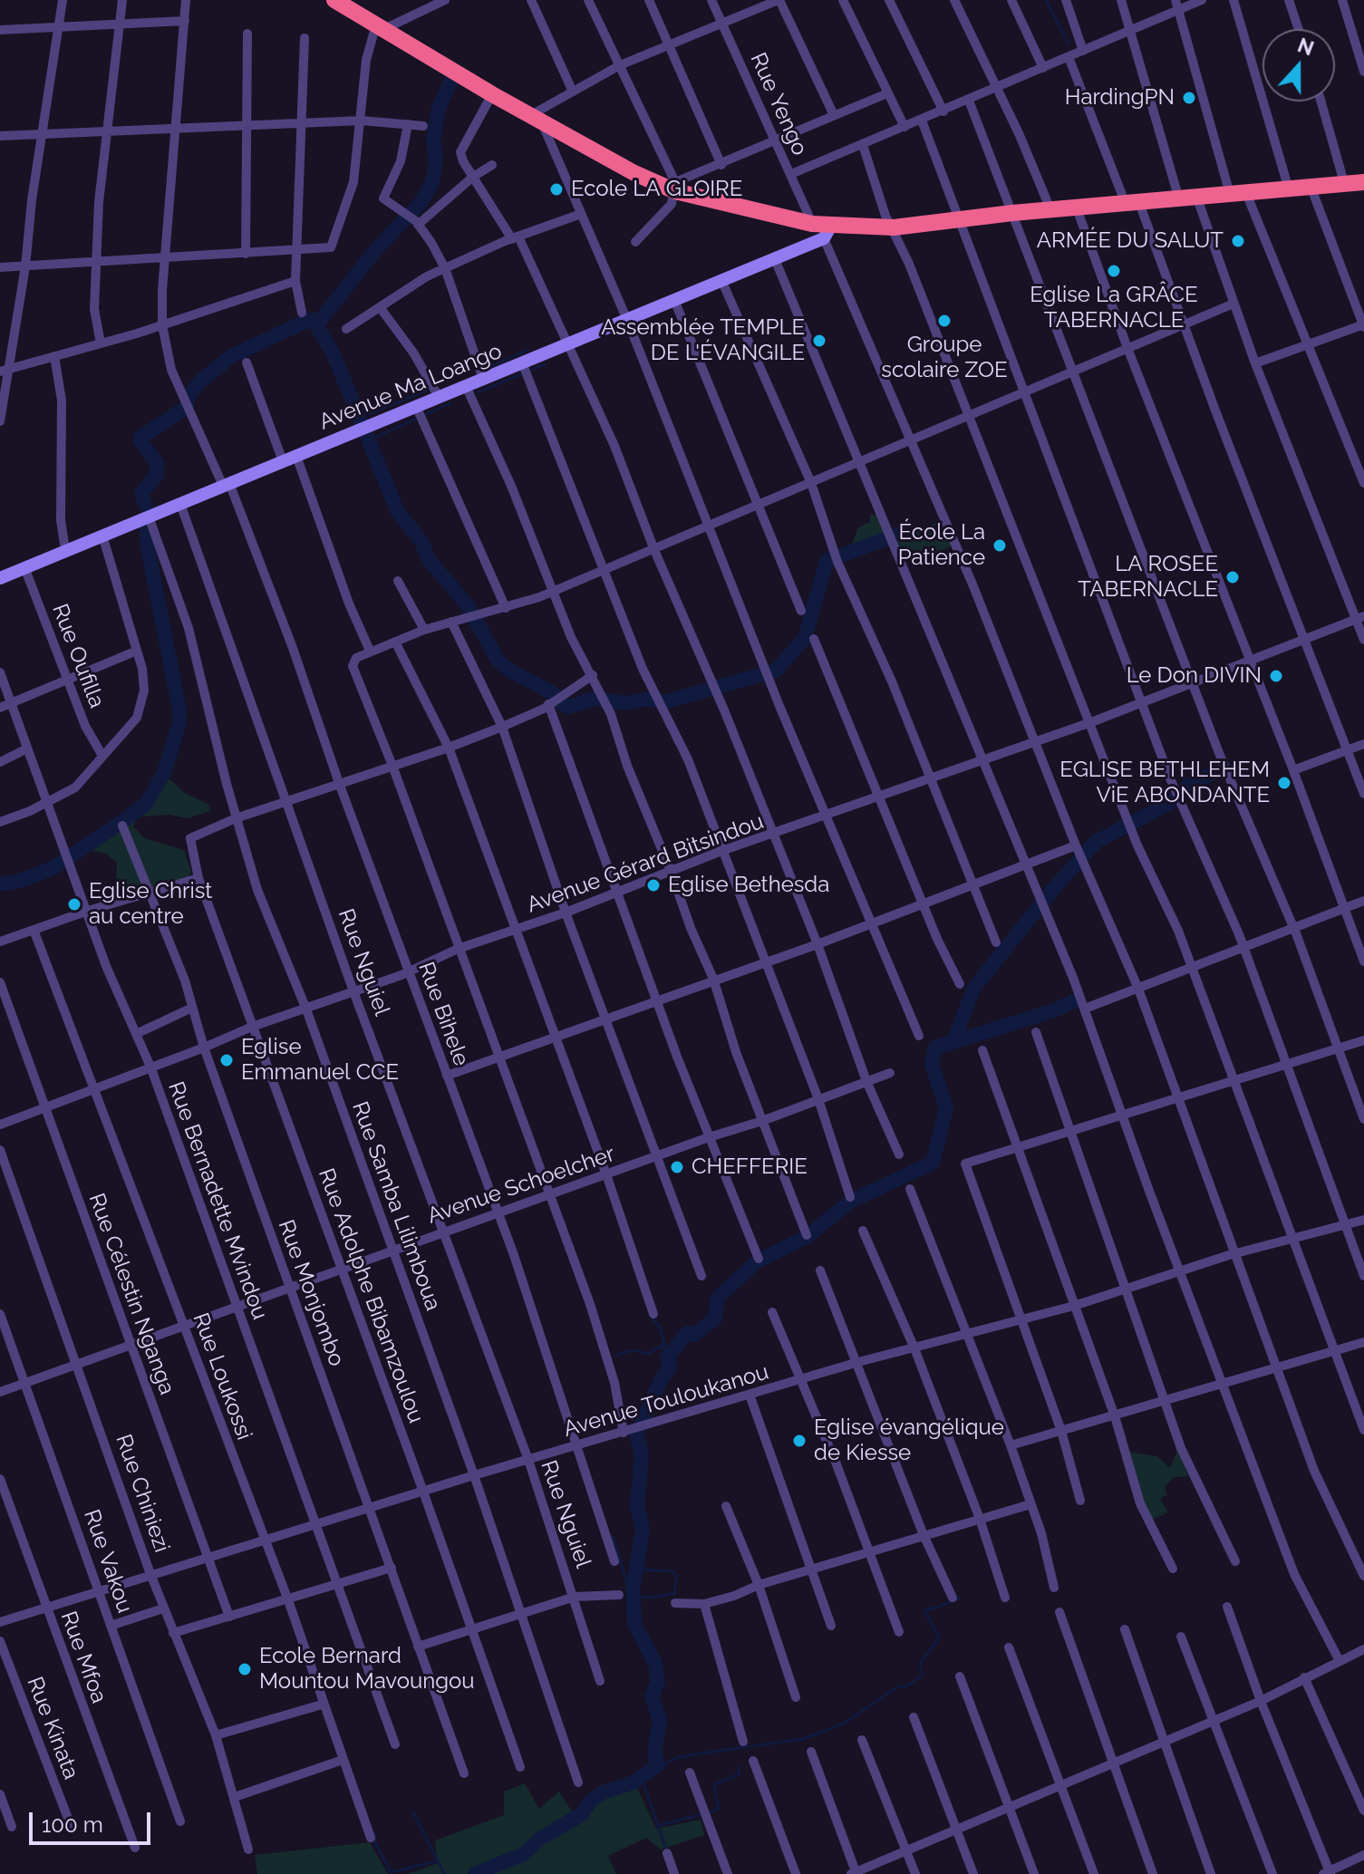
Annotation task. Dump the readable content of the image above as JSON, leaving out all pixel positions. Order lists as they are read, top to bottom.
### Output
{
  "streets": {
    "main road": ["Avenue Ma Loango"],
    "street": [
      "Rue Yengo",
      "Rue Oufilla",
      "Avenue Gérard Bitsindou",
      "Rue Nguiel",
      "Rue Bihele",
      "Avenue Schoelcher",
      "Rue Bernadette Mvindou",
      "Rue Samba Lilimboua",
      "Rue Monjombo",
      "Rue Célestin Nganga",
      "Rue Adolphe Bibamzoulou",
      "Rue Loukossi",
      "Avenue Touloukanou",
      "Rue Chiniezi",
      "Rue Vakou",
      "Rue Mfoa",
      "Rue Kinata"
    ]
  },
  "crossings": [
    ["Avenue Ma Loango", "Rue Oufilla"],
    ["Avenue Ma Loango", "Rue Nguiel"],
    ["Avenue Ma Loango", "Rue Bihele"],
    ["Avenue Ma Loango", "Rue Samba Lilimboua"],
    ["Avenue Gérard Bitsindou", "Rue Nguiel"],
    ["Avenue Gérard Bitsindou", "Rue Bihele"],
    ["Avenue Gérard Bitsindou", "Rue Bernadette Mvindou"],
    ["Avenue Gérard Bitsindou", "Rue Samba Lilimboua"],
    ["Avenue Gérard Bitsindou", "Rue Monjombo"],
    ["Avenue Gérard Bitsindou", "Rue Célestin Nganga"],
    ["Avenue Gérard Bitsindou", "Rue Adolphe Bibamzoulou"],
    ["Avenue Gérard Bitsindou", "Rue Loukossi"],
    ["Rue Nguiel", "Avenue Schoelcher"],
    ["Rue Nguiel", "Avenue Touloukanou"],
    ["Rue Bihele", "Avenue Schoelcher"],
    ["Rue Bihele", "Avenue Touloukanou"],
    ["Avenue Schoelcher", "Rue Bernadette Mvindou"],
    ["Avenue Schoelcher", "Rue Samba Lilimboua"],
    ["Avenue Schoelcher", "Rue Monjombo"],
    ["Avenue Schoelcher", "Rue Célestin Nganga"],
    ["Avenue Schoelcher", "Rue Adolphe Bibamzoulou"],
    ["Avenue Schoelcher", "Rue Loukossi"],
    ["Avenue Schoelcher", "Rue Chiniezi"],
    ["Avenue Schoelcher", "Rue Vakou"],
    ["Rue Bernadette Mvindou", "Avenue Touloukanou"],
    ["Rue Samba Lilimboua", "Rue Adolphe Bibamzoulou"],
    ["Rue Samba Lilimboua", "Avenue Touloukanou"],
    ["Rue Monjombo", "Avenue Touloukanou"],
    ["Rue Célestin Nganga", "Avenue Touloukanou"],
    ["Rue Adolphe Bibamzoulou", "Avenue Touloukanou"],
    ["Rue Loukossi", "Avenue Touloukanou"],
    ["Avenue Touloukanou", "Rue Chiniezi"],
    ["Avenue Touloukanou", "Rue Vakou"],
    ["Avenue Touloukanou", "Rue Mfoa"]
  ],
  "places": [
    "HardingPN",
    "Ecole LA GLOIRE",
    "ARMÉE DU SALUT",
    "Eglise La GRÂCE TABERNACLE",
    "Groupe scolaire ZOE",
    "Assemblée TEMPLE DE L'ÉVANGILE",
    "École La Patience",
    "LA ROSEE TABERNACLE",
    "Le Don DIVIN",
    "EGLISE BETHLEHEM ViE ABONDANTE",
    "Eglise Bethesda",
    "Eglise Christ au centre",
    "Eglise Emmanuel CCE",
    "CHEFFERIE",
    "Eglise évangélique de Kiesse",
    "Ecole Bernard Mountou Mavoungou"
  ],
  "scale_bar": "100 m",
  "north": "top"
}
